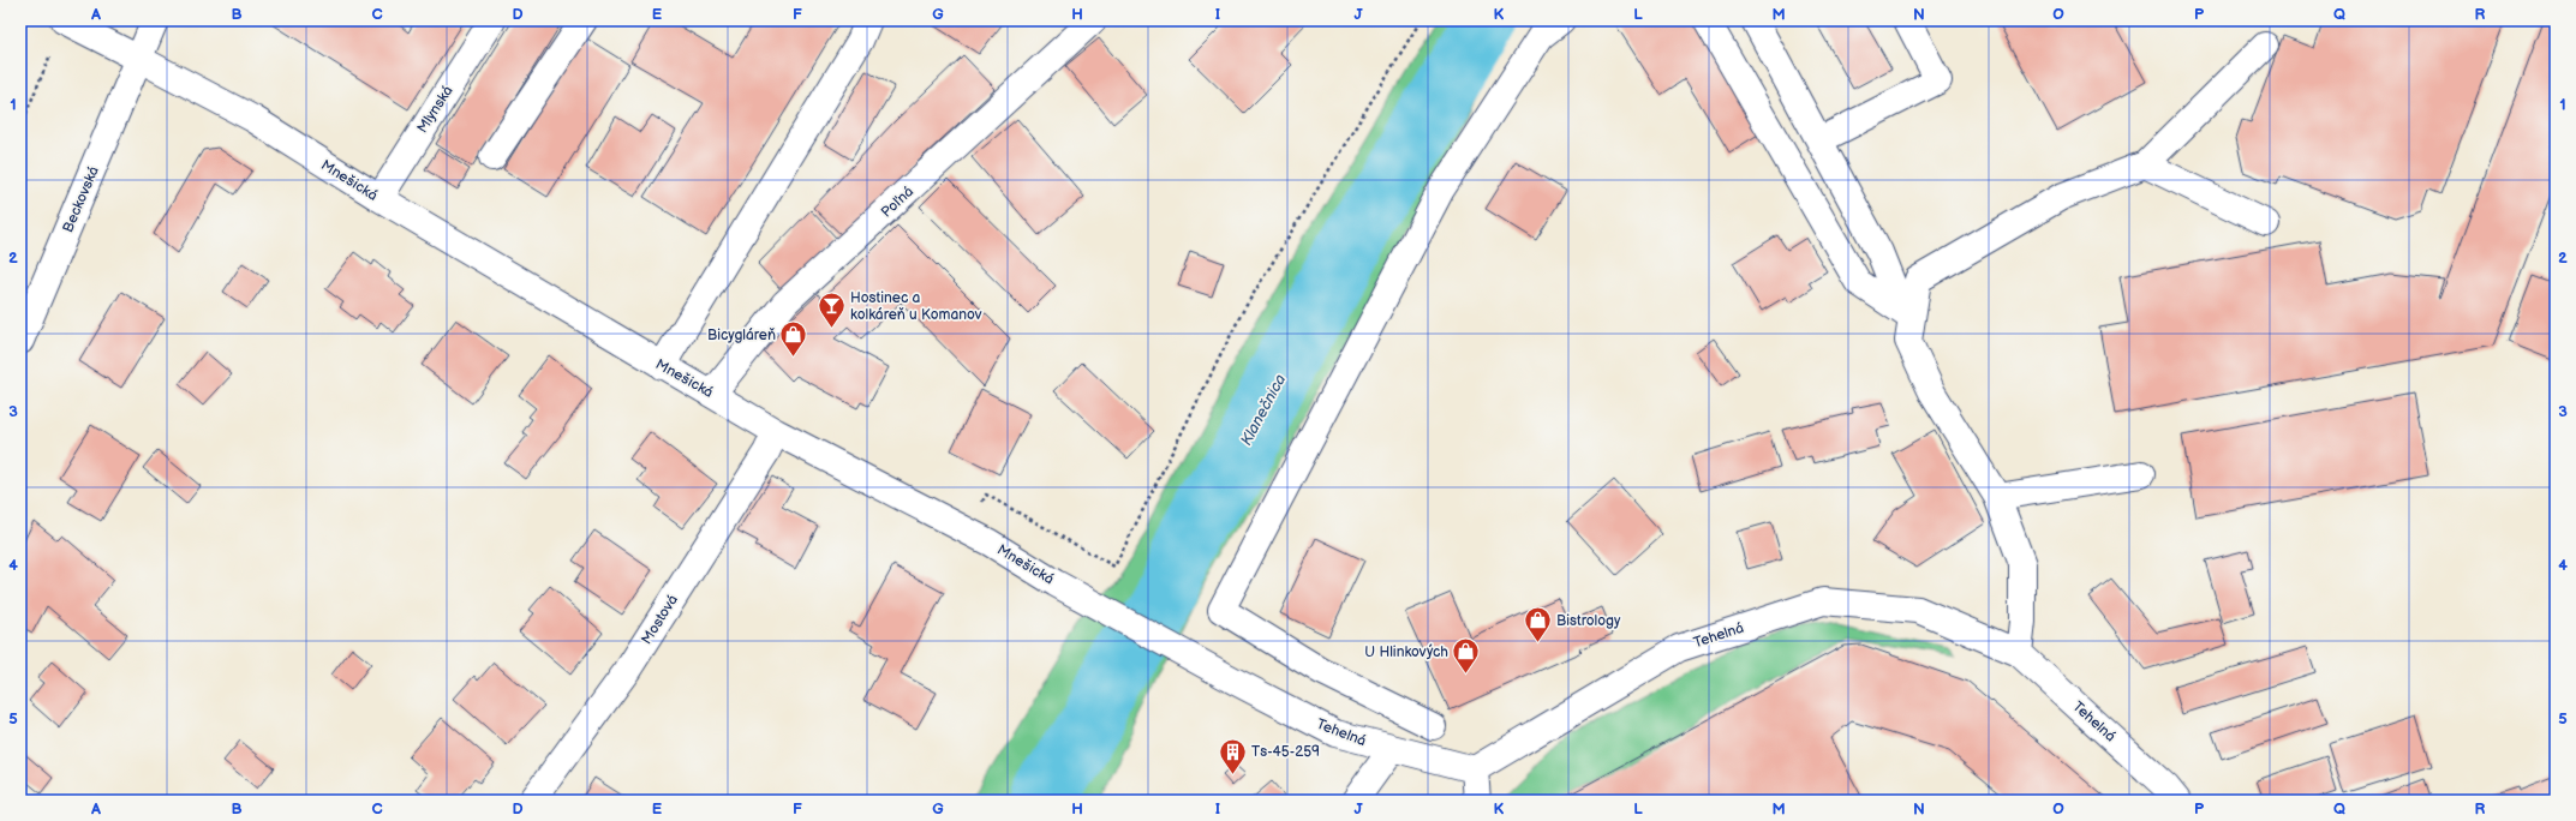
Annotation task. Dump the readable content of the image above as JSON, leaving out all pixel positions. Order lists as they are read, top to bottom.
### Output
{
  "streets": {
    "street": [
      "Mlynská",
      "Mnešická",
      "Beckovská",
      "Poľná",
      "Mostová",
      "Tehelná"
    ]
  },
  "crossings": [
    ["Mlynská", "Mnešická"],
    ["Mnešická", "Beckovská"],
    ["Mnešická", "Poľná"],
    ["Mnešická", "Mostová"],
    ["Mnešická", "Tehelná"]
  ],
  "water": ["Klanečnica"],
  "places": {
    "bar": ["Hostinec a kolkáreň u Komanov"],
    "shop": ["Bicygláreň", "Bistrology", "U Hlinkových"],
    "building": ["Ts-45-259"]
  },
  "grid": {
    "columns": [
      "A",
      "B",
      "C",
      "D",
      "E",
      "F",
      "G",
      "H",
      "I",
      "J",
      "K",
      "L",
      "M",
      "N",
      "O",
      "P",
      "Q",
      "R"
    ],
    "rows": [
      "1",
      "2",
      "3",
      "4",
      "5"
    ]
  }
}
